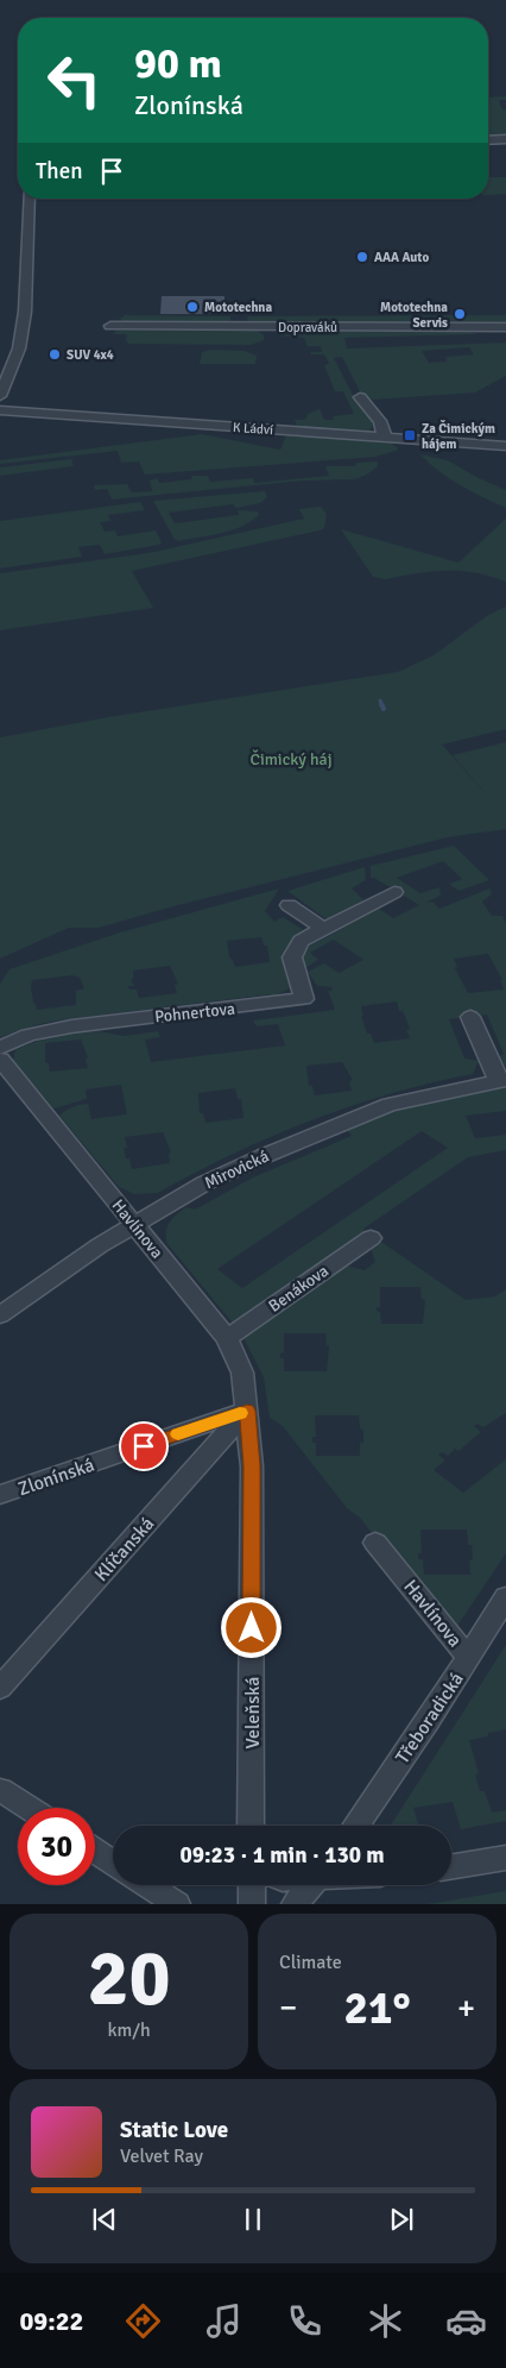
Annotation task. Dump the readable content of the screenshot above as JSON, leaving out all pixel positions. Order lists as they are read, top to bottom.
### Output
{
  "streets": {
    "street": [
      "Dopraváků",
      "K Ládví",
      "Pohnertova",
      "Mirovická",
      "Havlínova",
      "Benákova",
      "Zlonínská",
      "Klíčanská",
      "Veleňská",
      "Třeboradická"
    ]
  },
  "crossings": [
    ["Mirovická", "Havlínova"],
    ["Havlínova", "Benákova"],
    ["Havlínova", "Zlonínská"],
    ["Havlínova", "Klíčanská"],
    ["Havlínova", "Veleňská"],
    ["Havlínova", "Třeboradická"],
    ["Zlonínská", "Klíčanská"],
    ["Zlonínská", "Veleňská"],
    ["Klíčanská", "Veleňská"]
  ],
  "parks": ["Čimický háj"],
  "places": {
    "other": [
      "AAA Auto",
      "Mototechna",
      "Mototechna Servis",
      "SUV 4x4"
    ],
    "transit": ["Za Čimickým hájem"]
  },
  "page": {
    "turn": ["90 m", "Zlonínská"],
    "then": "Then",
    "limit": "30",
    "trip": "09:23 · 1 min · 130 m",
    "tile": [
      ["20", "km/h"],
      "Climate"
    ],
    "heat": ["−", "21°", "+"],
    "song": ["Static Love", "Velvet Ray"],
    "tabs": "09:22"
  }
}
